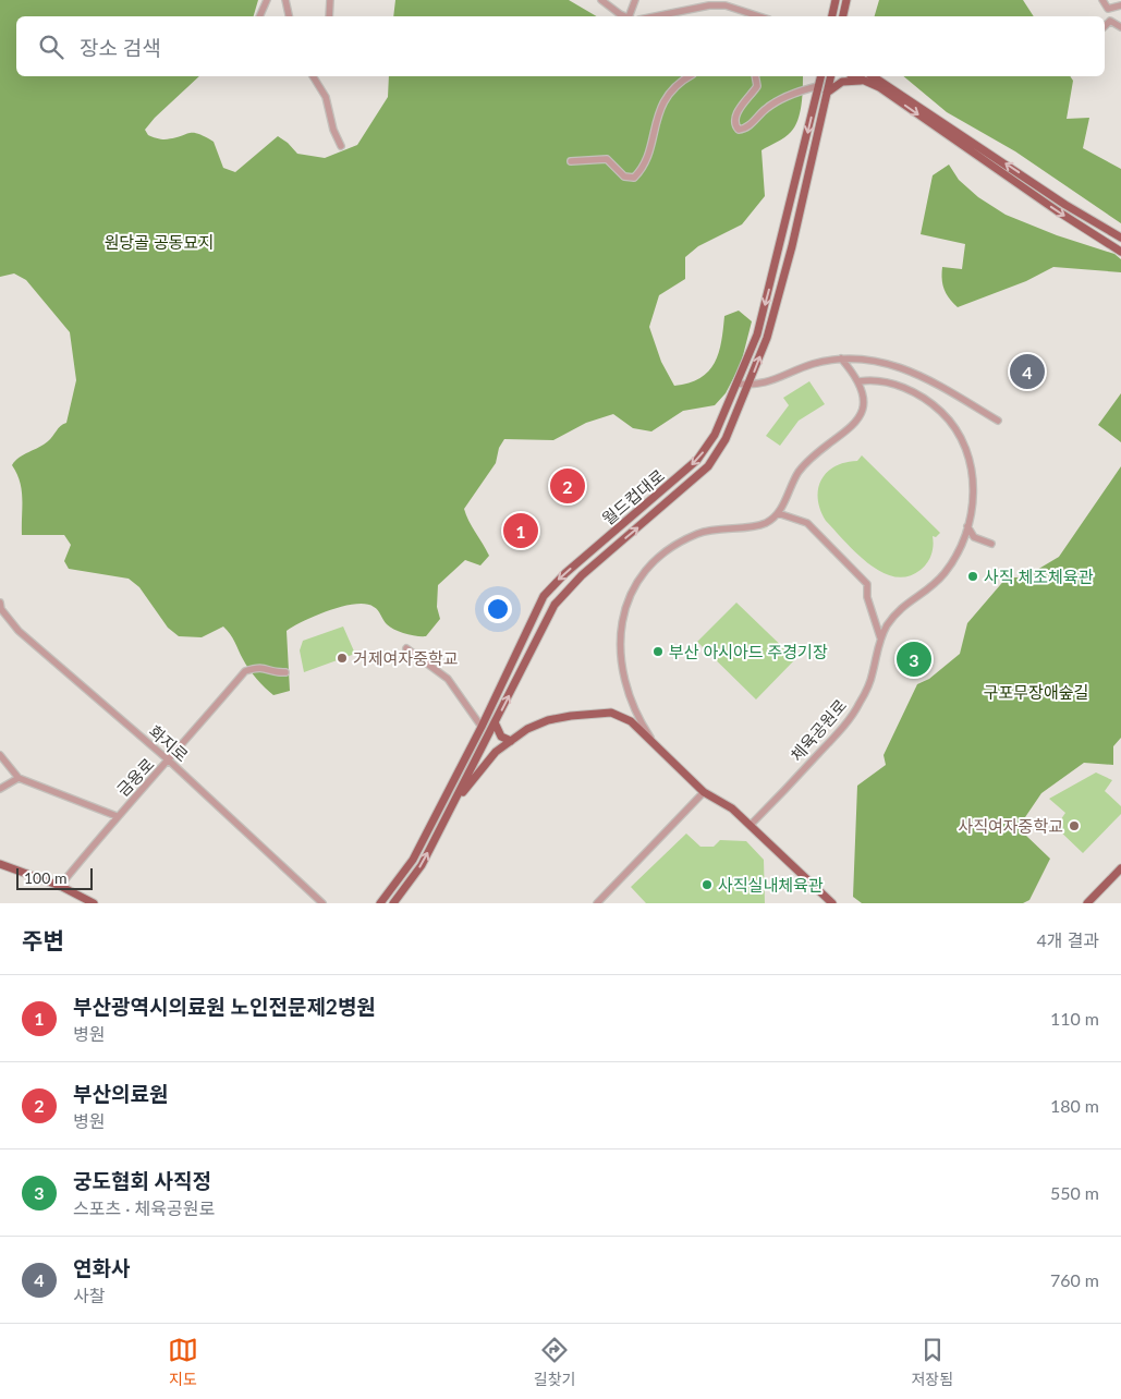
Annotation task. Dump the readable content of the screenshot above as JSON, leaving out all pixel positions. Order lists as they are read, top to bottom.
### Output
{
  "streets": {
    "main road": ["월드컵대로"],
    "street": ["체육공원로", "화지로", "금용로"]
  },
  "crossings": [
    ["화지로", "금용로"]
  ],
  "parks": ["원당골 공동묘지", "구포무장애숲길"],
  "places": [
    "사직 체조체육관",
    "부산 아시아드 주경기장",
    "거제여자중학교",
    "사직여자중학교",
    "사직실내체육관"
  ],
  "scale_bar": "100 m",
  "page": {
    "search": "장소 검색",
    "pins": [
      "4",
      "2",
      "1",
      "3"
    ],
    "scale": "100 m",
    "heading": ["주변", "4개 결과"],
    "list": [
      {
        "mark": "1",
        "name": "부산광역시의료원 노인전문제2병원",
        "note": "병원",
        "value": "110 m"
      },
      {
        "mark": "2",
        "name": "부산의료원",
        "note": "병원",
        "value": "180 m"
      },
      {
        "mark": "3",
        "name": "궁도협회 사직정",
        "note": "스포츠 · 체육공원로",
        "value": "550 m"
      },
      {
        "mark": "4",
        "name": "연화사",
        "note": "사찰",
        "value": "760 m"
      }
    ],
    "nav": ["지도", "길찾기", "저장됨"]
  }
}
